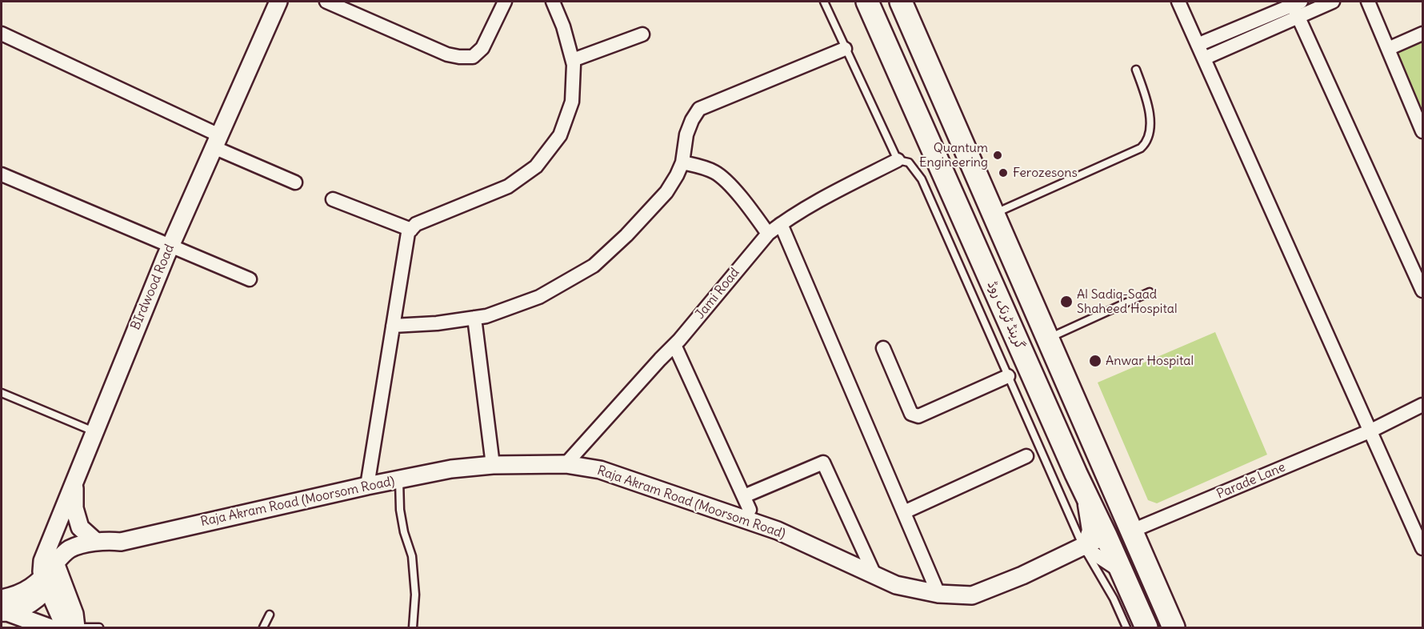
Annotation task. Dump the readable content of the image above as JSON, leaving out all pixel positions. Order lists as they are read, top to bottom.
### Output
{
  "streets": {
    "highway": ["گرینڈ ٹرنک روڈ"],
    "street": [
      "BIrdwood Road",
      "Jami Road",
      "Parade Lane",
      "Raja Akram Road (Moorsom Road)"
    ]
  },
  "crossings": [
    ["BIrdwood Road", "Raja Akram Road (Moorsom Road)"],
    ["Jami Road", "Raja Akram Road (Moorsom Road)"],
    ["گرینڈ ٹرنک روڈ", "Raja Akram Road (Moorsom Road)"]
  ],
  "places": [
    "Quantum Engineering",
    "Ferozesons",
    "Al Sadiq-Saad Shaheed Hospital",
    "Anwar Hospital"
  ]
}
